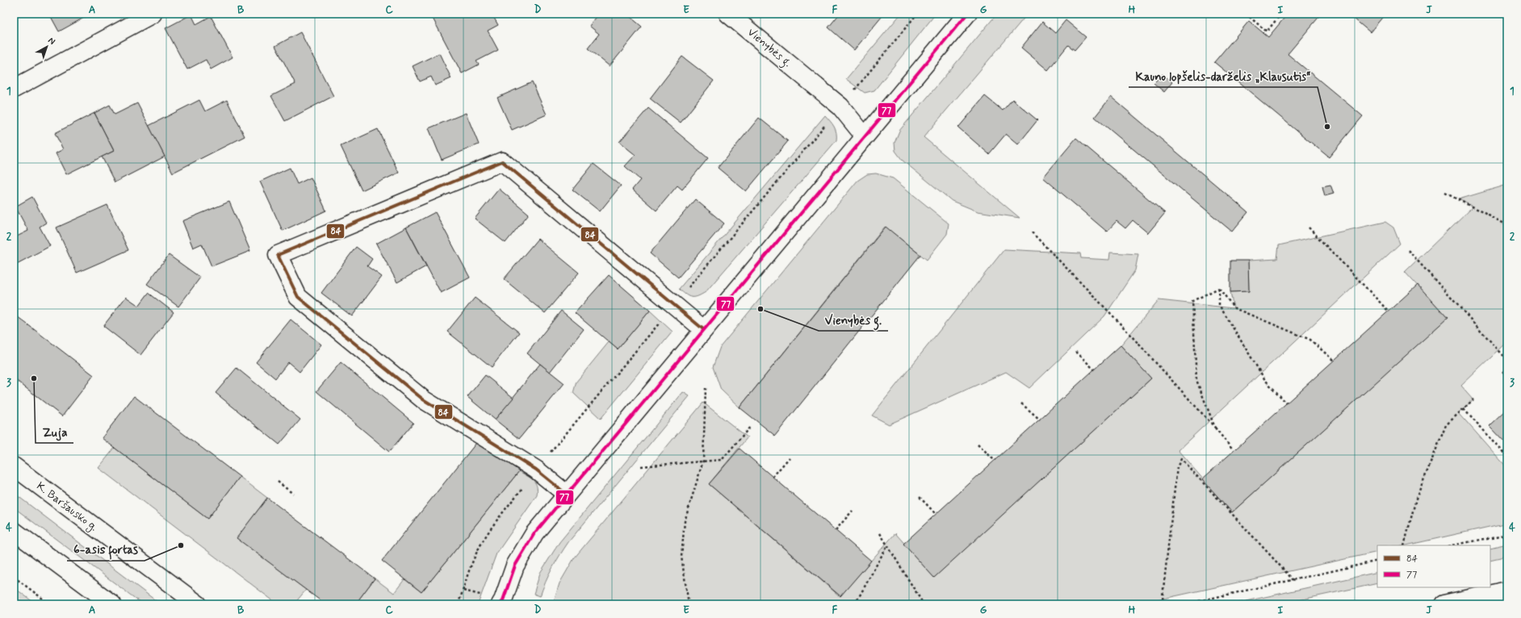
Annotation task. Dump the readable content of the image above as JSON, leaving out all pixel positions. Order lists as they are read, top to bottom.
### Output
{
  "streets": {
    "street": ["Vienybės g.", "K. Baršausko g."]
  },
  "places": [
    "Kauno lopšelis-darželis „Klausutis“",
    "Vienybės g.",
    "Zuja",
    "6-asis fortas"
  ],
  "lines": ["transit line 77", "transit line 84"],
  "legend": ["84", "77"],
  "north": "top right",
  "grid": {
    "columns": [
      "A",
      "B",
      "C",
      "D",
      "E",
      "F",
      "G",
      "H",
      "I",
      "J"
    ],
    "rows": [
      "1",
      "2",
      "3",
      "4"
    ]
  }
}
